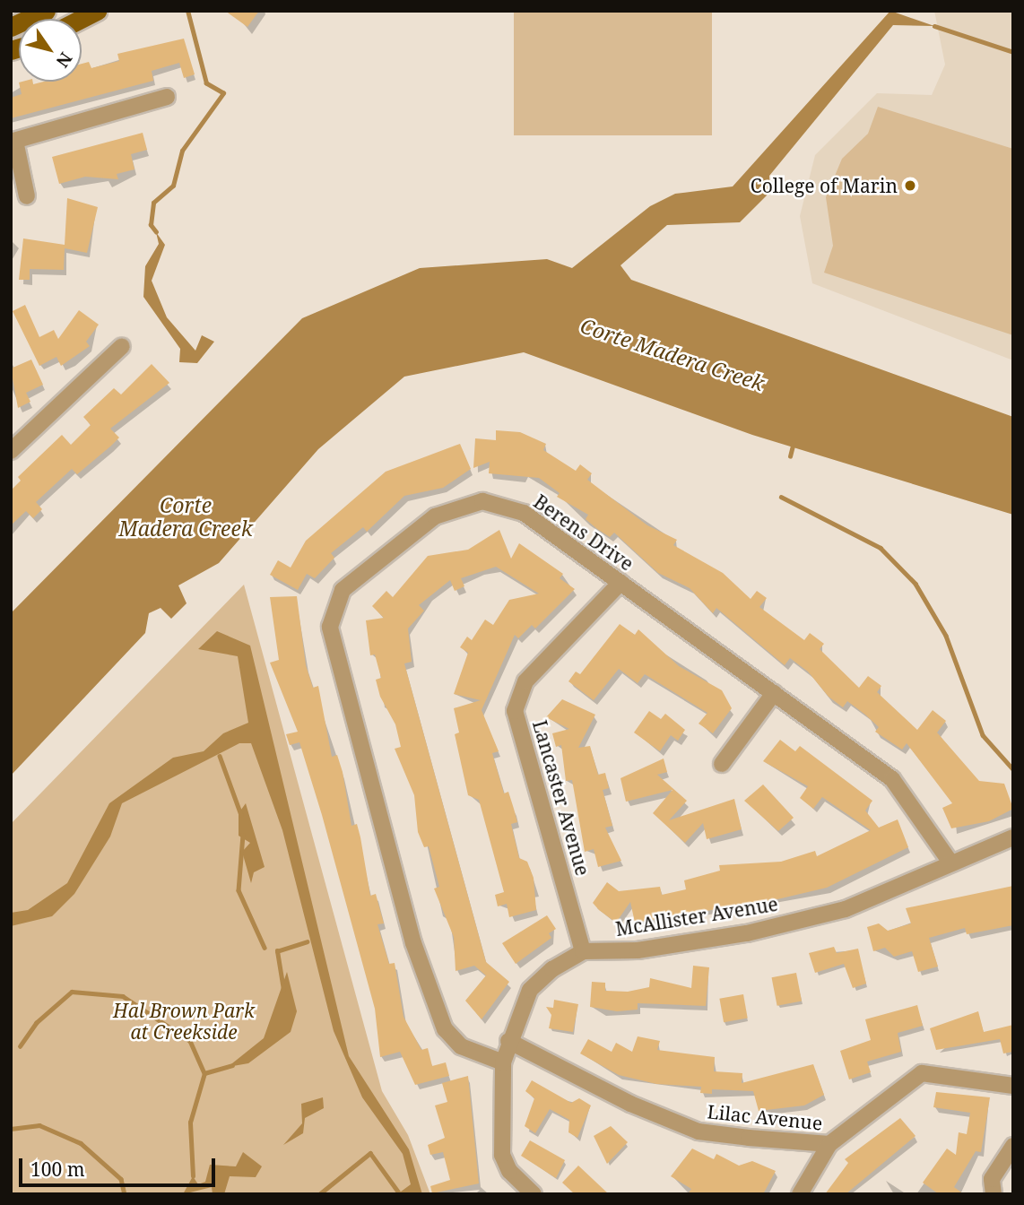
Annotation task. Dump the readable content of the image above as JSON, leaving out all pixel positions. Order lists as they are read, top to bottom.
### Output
{
  "streets": {
    "street": [
      "Berens Drive",
      "Lancaster Avenue",
      "McAllister Avenue",
      "Lilac Avenue"
    ]
  },
  "crossings": [
    ["Berens Drive", "Lancaster Avenue"],
    ["Berens Drive", "McAllister Avenue"],
    ["Lancaster Avenue", "McAllister Avenue"]
  ],
  "water": ["Corte Madera Creek"],
  "parks": ["Hal Brown Park at Creekside"],
  "places": ["College of Marin"],
  "scale_bar": "100 m",
  "north": "bottom right"
}
